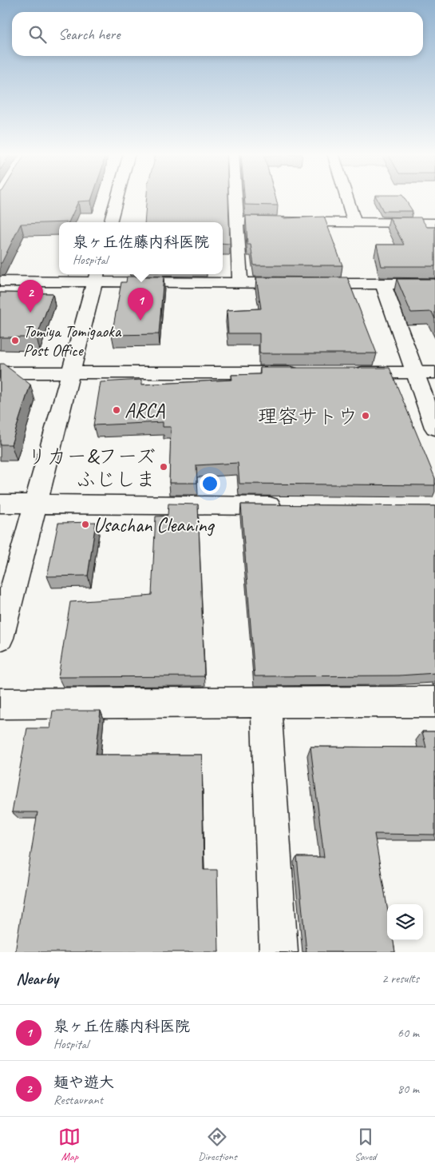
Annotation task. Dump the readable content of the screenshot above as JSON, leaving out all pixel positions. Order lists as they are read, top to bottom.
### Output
{
  "places": [
    "Tomiya Tomigaoka Post Office",
    "ARCA",
    "理容サトウ",
    "リカー&フーズ ふじしま",
    "Usachan Cleaning"
  ],
  "page": {
    "search": "Search here",
    "popup": ["泉ヶ丘佐藤内科医院", "Hospital"],
    "pins": ["2", "1"],
    "heading": ["Nearby", "2 results"],
    "list": [
      {
        "mark": "1",
        "name": "泉ヶ丘佐藤内科医院",
        "note": "Hospital",
        "value": "60 m"
      },
      {
        "mark": "2",
        "name": "麺や遊大",
        "note": "Restaurant",
        "value": "80 m"
      }
    ],
    "nav": ["Map", "Directions", "Saved"]
  }
}
